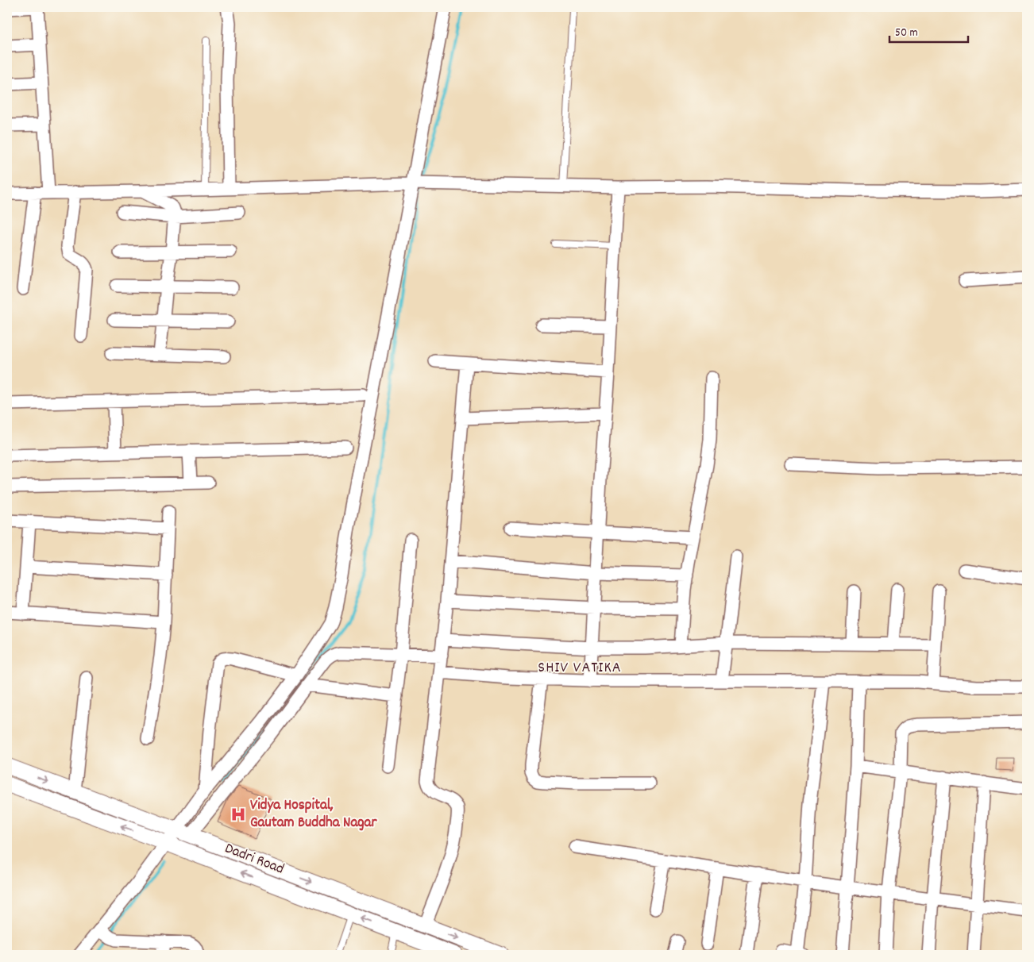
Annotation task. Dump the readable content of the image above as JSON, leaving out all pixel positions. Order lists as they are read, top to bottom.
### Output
{
  "streets": {
    "street": ["Dadri Road"]
  },
  "districts": ["SHIV VATIKA"],
  "places": {
    "hospital": ["Vidya Hospital, Gautam Buddha Nagar"]
  },
  "scale_bar": "50 m"
}
